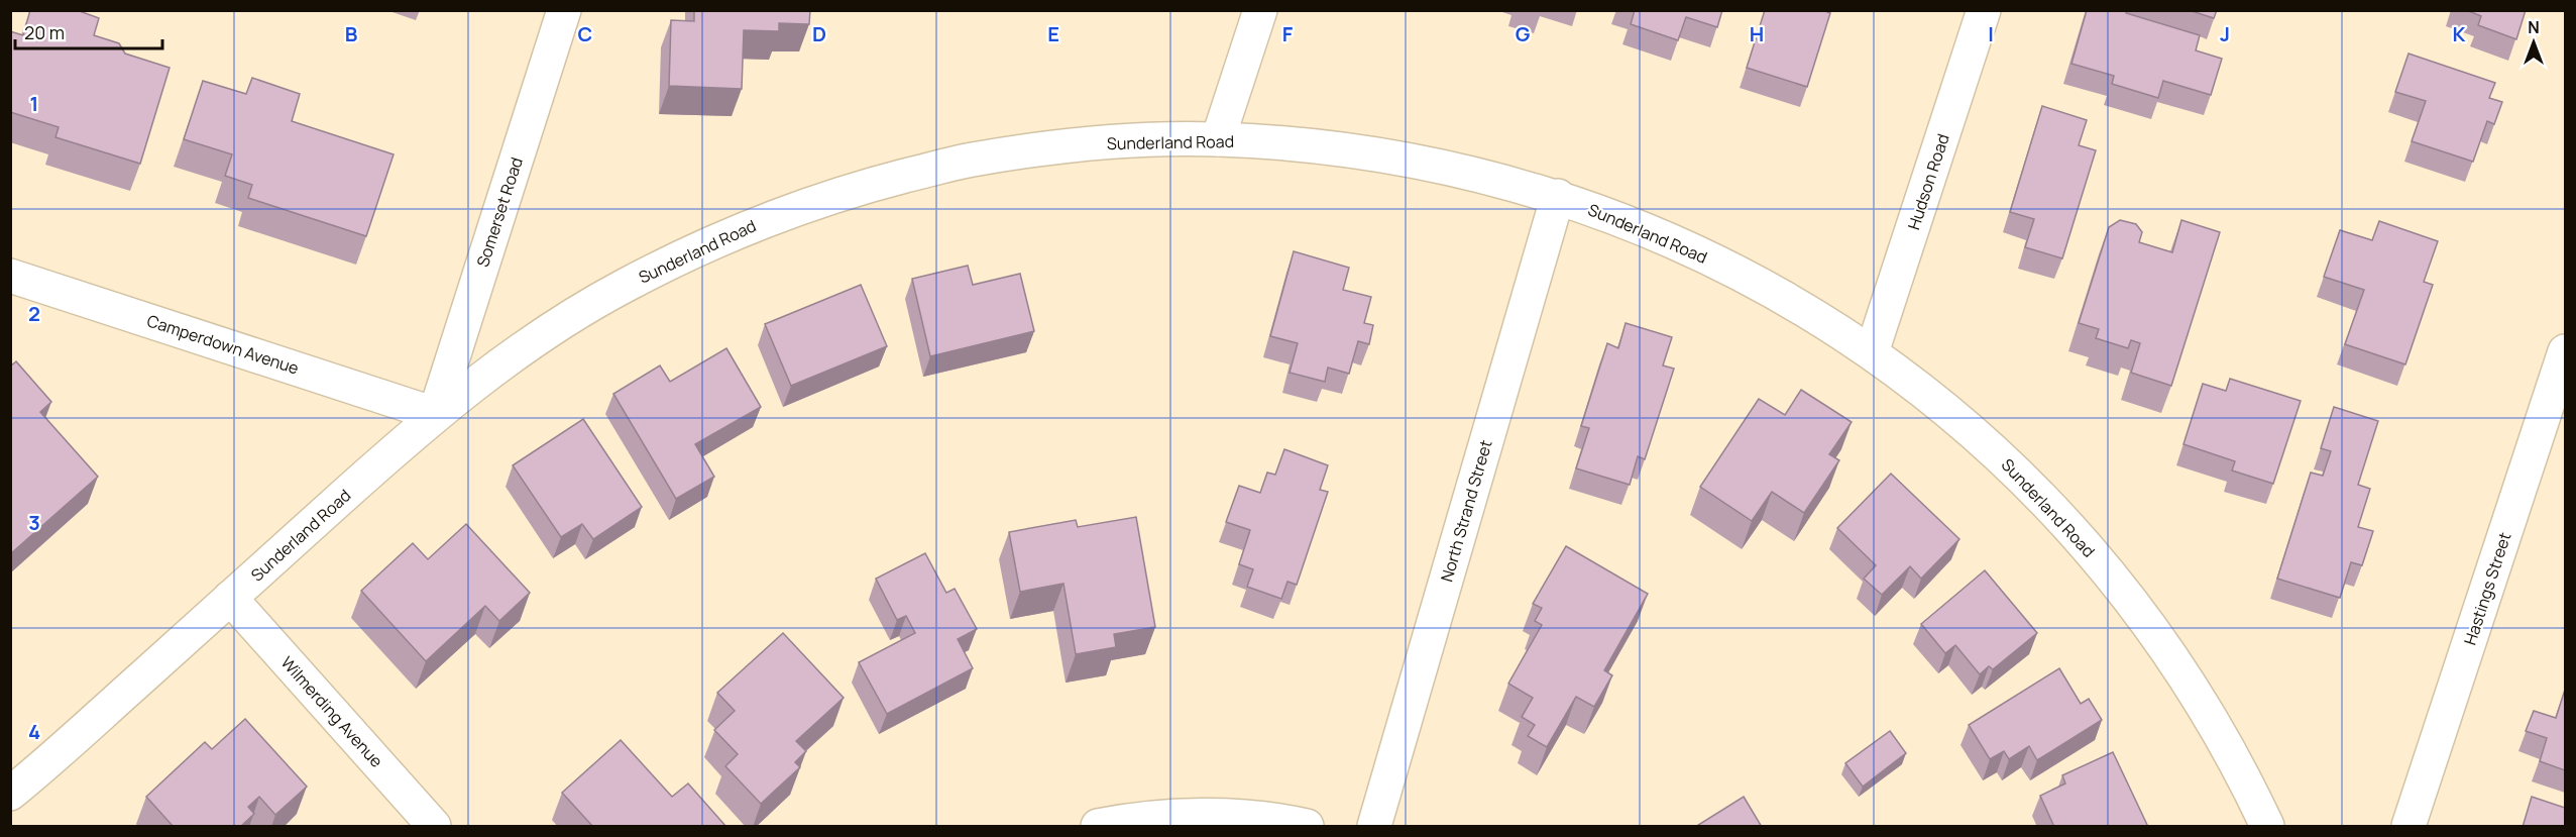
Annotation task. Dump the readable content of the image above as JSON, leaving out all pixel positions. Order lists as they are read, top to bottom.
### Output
{
  "streets": {
    "street": [
      "Sunderland Road",
      "Hudson Road",
      "Somerset Road",
      "Camperdown Avenue",
      "North Strand Street",
      "Hastings Street",
      "Wilmerding Avenue"
    ]
  },
  "crossings": [
    ["Sunderland Road", "Hudson Road"],
    ["Sunderland Road", "Somerset Road"],
    ["Sunderland Road", "Camperdown Avenue"],
    ["Sunderland Road", "North Strand Street"],
    ["Sunderland Road", "Wilmerding Avenue"],
    ["Somerset Road", "Camperdown Avenue"]
  ],
  "scale_bar": "20 m",
  "north": "top",
  "grid": {
    "columns": [
      "B",
      "C",
      "D",
      "E",
      "F",
      "G",
      "H",
      "I",
      "J",
      "K"
    ],
    "rows": [
      "1",
      "2",
      "3",
      "4"
    ]
  }
}
